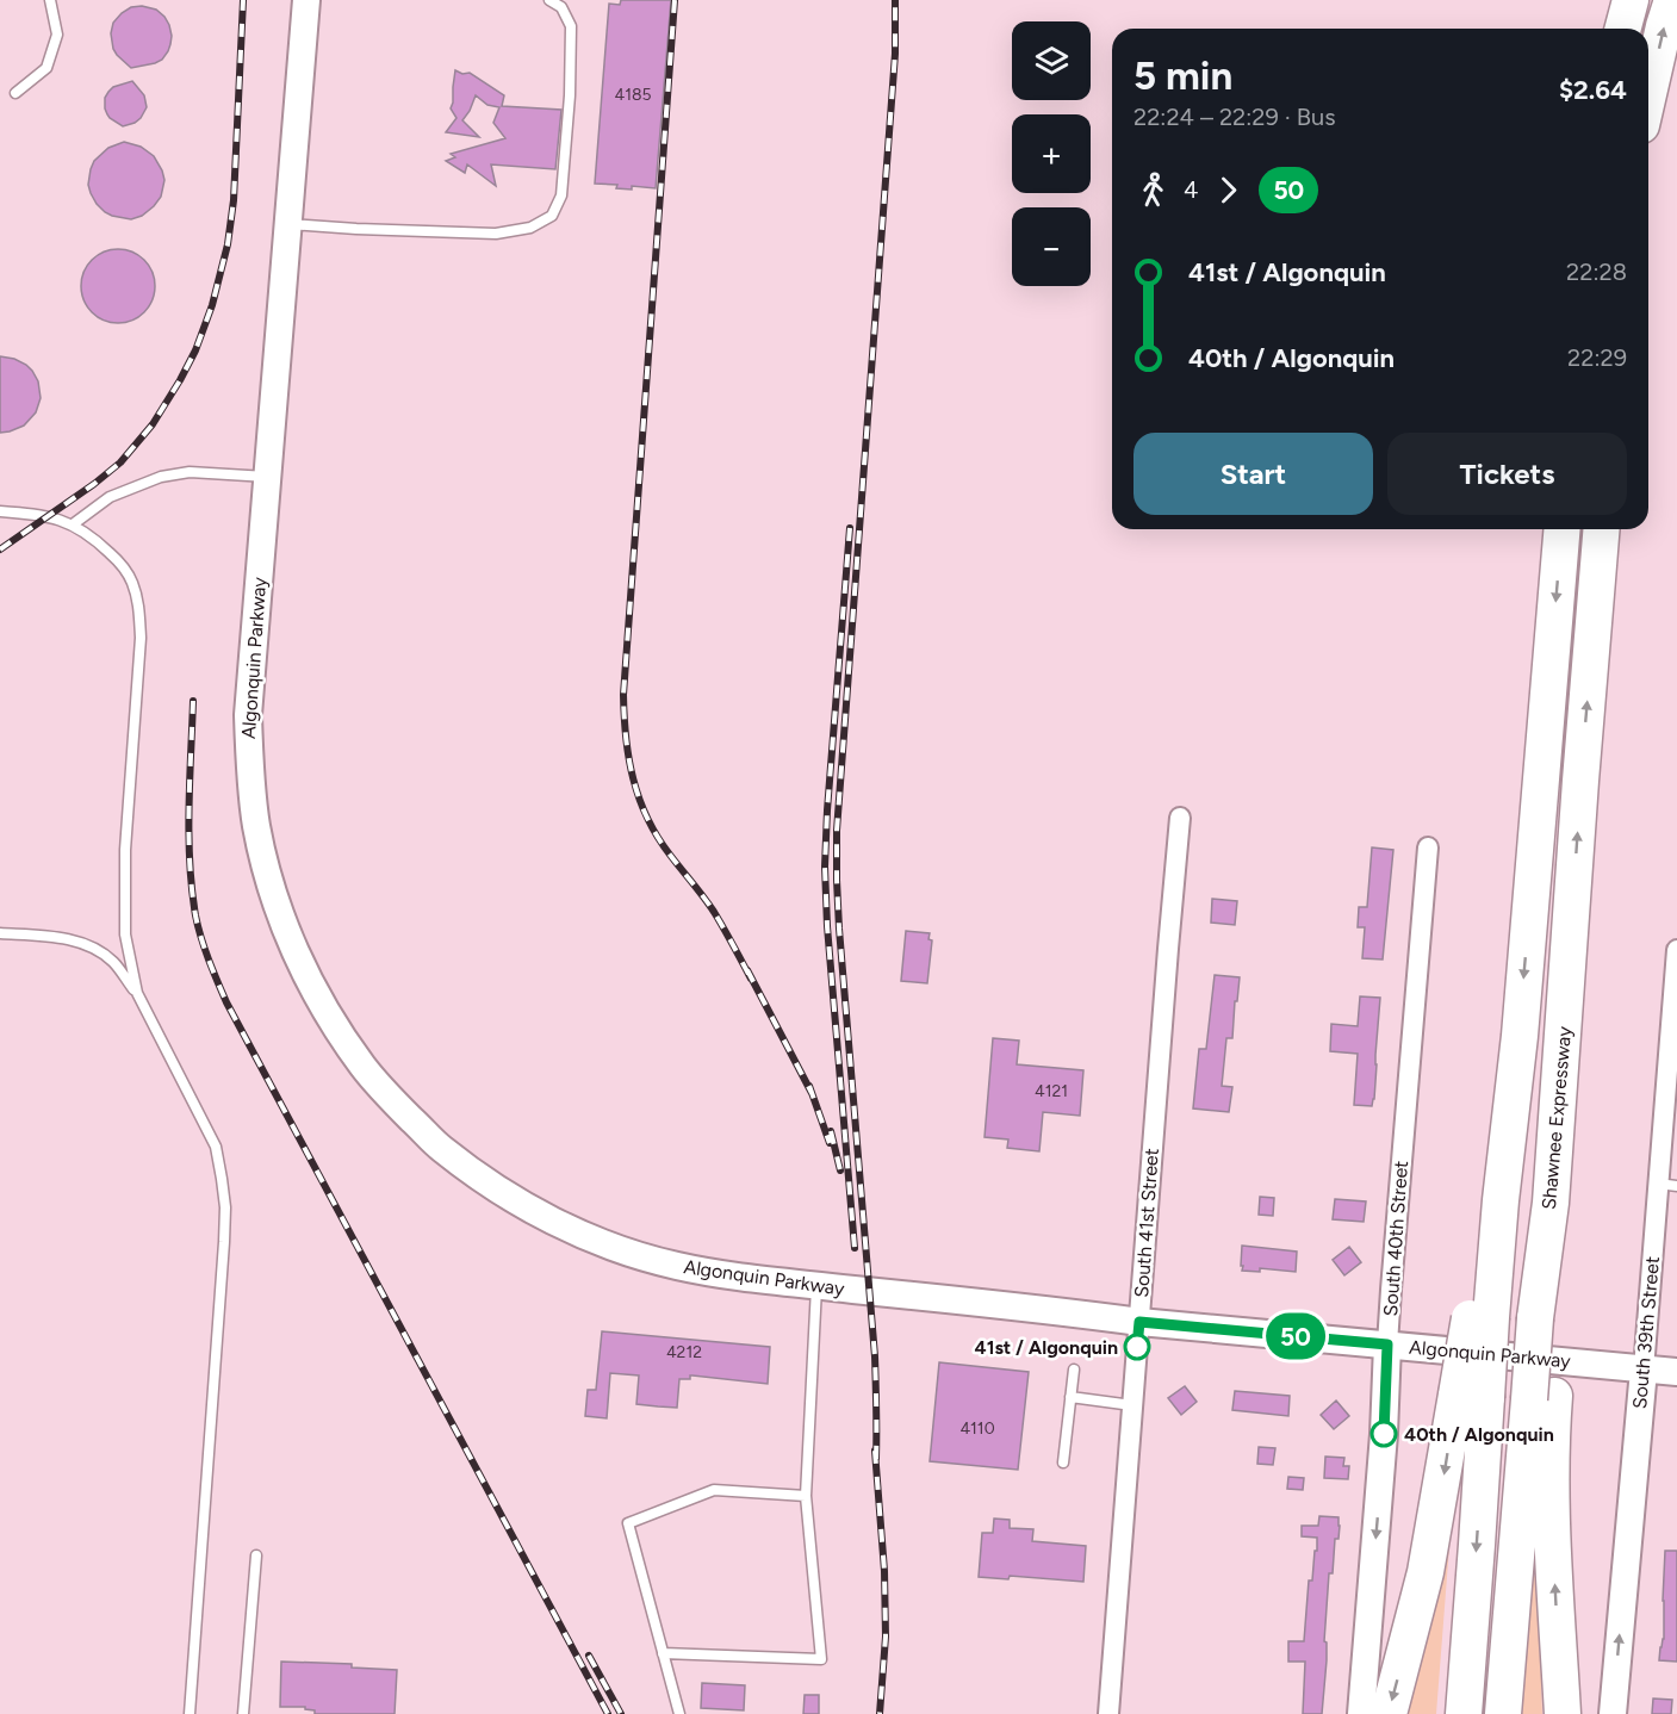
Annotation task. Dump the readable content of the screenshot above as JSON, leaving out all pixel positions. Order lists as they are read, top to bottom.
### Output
{
  "streets": {
    "highway": ["Shawnee Expressway"],
    "street": [
      "Algonquin Parkway",
      "South 41st Street",
      "South 40th Street",
      "South 39th Street"
    ]
  },
  "crossings": [
    ["Algonquin Parkway", "South 41st Street"],
    ["Algonquin Parkway", "South 40th Street"],
    ["Algonquin Parkway", "South 39th Street"]
  ],
  "one_way": ["South 40th Street", "South 39th Street"],
  "places": ["41st / Algonquin", "40th / Algonquin"],
  "lines": ["bus line 50"],
  "house_numbers": [
    "4185",
    "4121",
    "4212",
    "4110"
  ],
  "page": {
    "on_map": "50",
    "map_buttons": ["+", "−"],
    "heading": ["5 min", "22:24 – 22:29 · Bus", "$2.64"],
    "legs": ["4", "50"],
    "list": [
      {
        "name": "41st / Algonquin",
        "value": "22:28"
      },
      {
        "name": "40th / Algonquin",
        "value": "22:29"
      }
    ],
    "buttons": ["Start", "Tickets"]
  }
}
